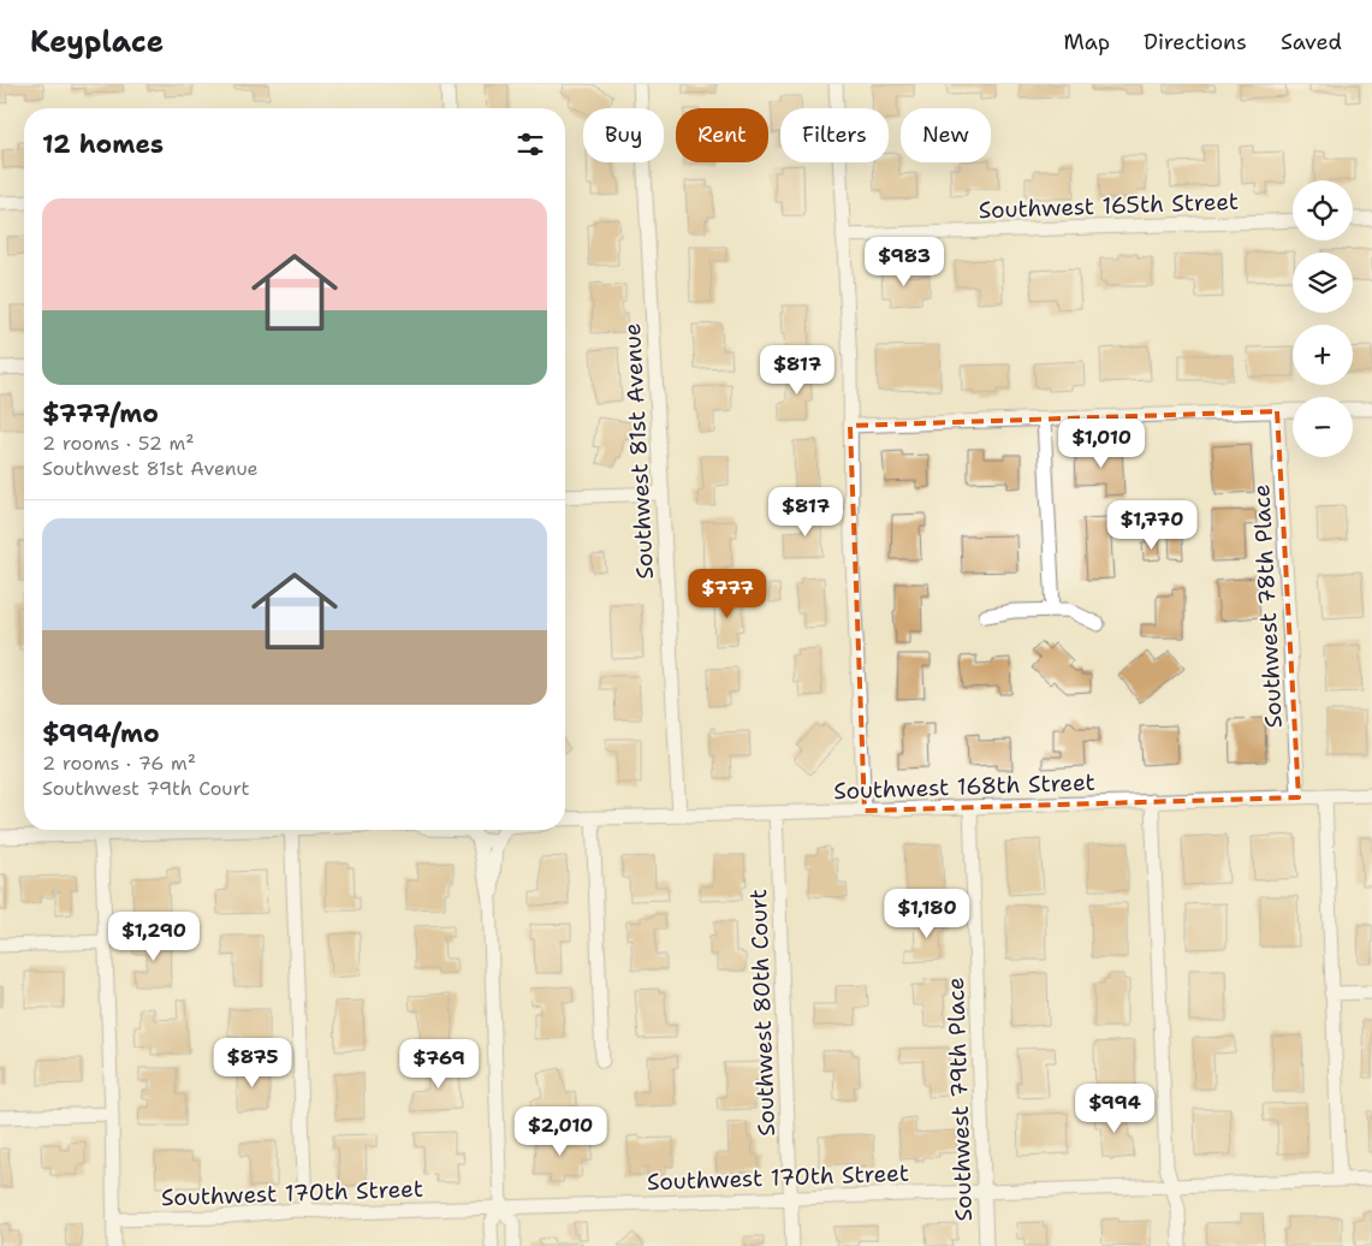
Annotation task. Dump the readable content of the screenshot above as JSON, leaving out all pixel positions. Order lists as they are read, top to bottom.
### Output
{
  "streets": {
    "street": [
      "Southwest 165th Street",
      "Southwest 81st Avenue",
      "Southwest 78th Place",
      "Southwest 168th Street",
      "Southwest 80th Court",
      "Southwest 79th Place",
      "Southwest 170th Street"
    ]
  },
  "crossings": [
    ["Southwest 81st Avenue", "Southwest 168th Street"],
    ["Southwest 78th Place", "Southwest 168th Street"],
    ["Southwest 168th Street", "Southwest 80th Court"],
    ["Southwest 168th Street", "Southwest 79th Place"],
    ["Southwest 80th Court", "Southwest 170th Street"],
    ["Southwest 79th Place", "Southwest 170th Street"]
  ],
  "page": {
    "header": "Keyplace",
    "nav": ["Map", "Directions", "Saved"],
    "chip": [
      "Buy",
      "Rent",
      "Filters",
      "New"
    ],
    "heading": "12 homes",
    "map_buttons": ["+", "−"],
    "list": [
      {
        "name": "$777/mo",
        "note": "2 rooms · 52 m² · Southwest 81st Avenue"
      },
      {
        "name": "$994/mo",
        "note": "2 rooms · 76 m² · Southwest 79th Court"
      }
    ],
    "price": [
      "$983",
      "$817",
      "$1,010",
      "$817",
      "$1,770",
      "$777",
      "$1,180",
      "$1,290",
      "$875",
      "$769",
      "$994",
      "$2,010"
    ]
  }
}
